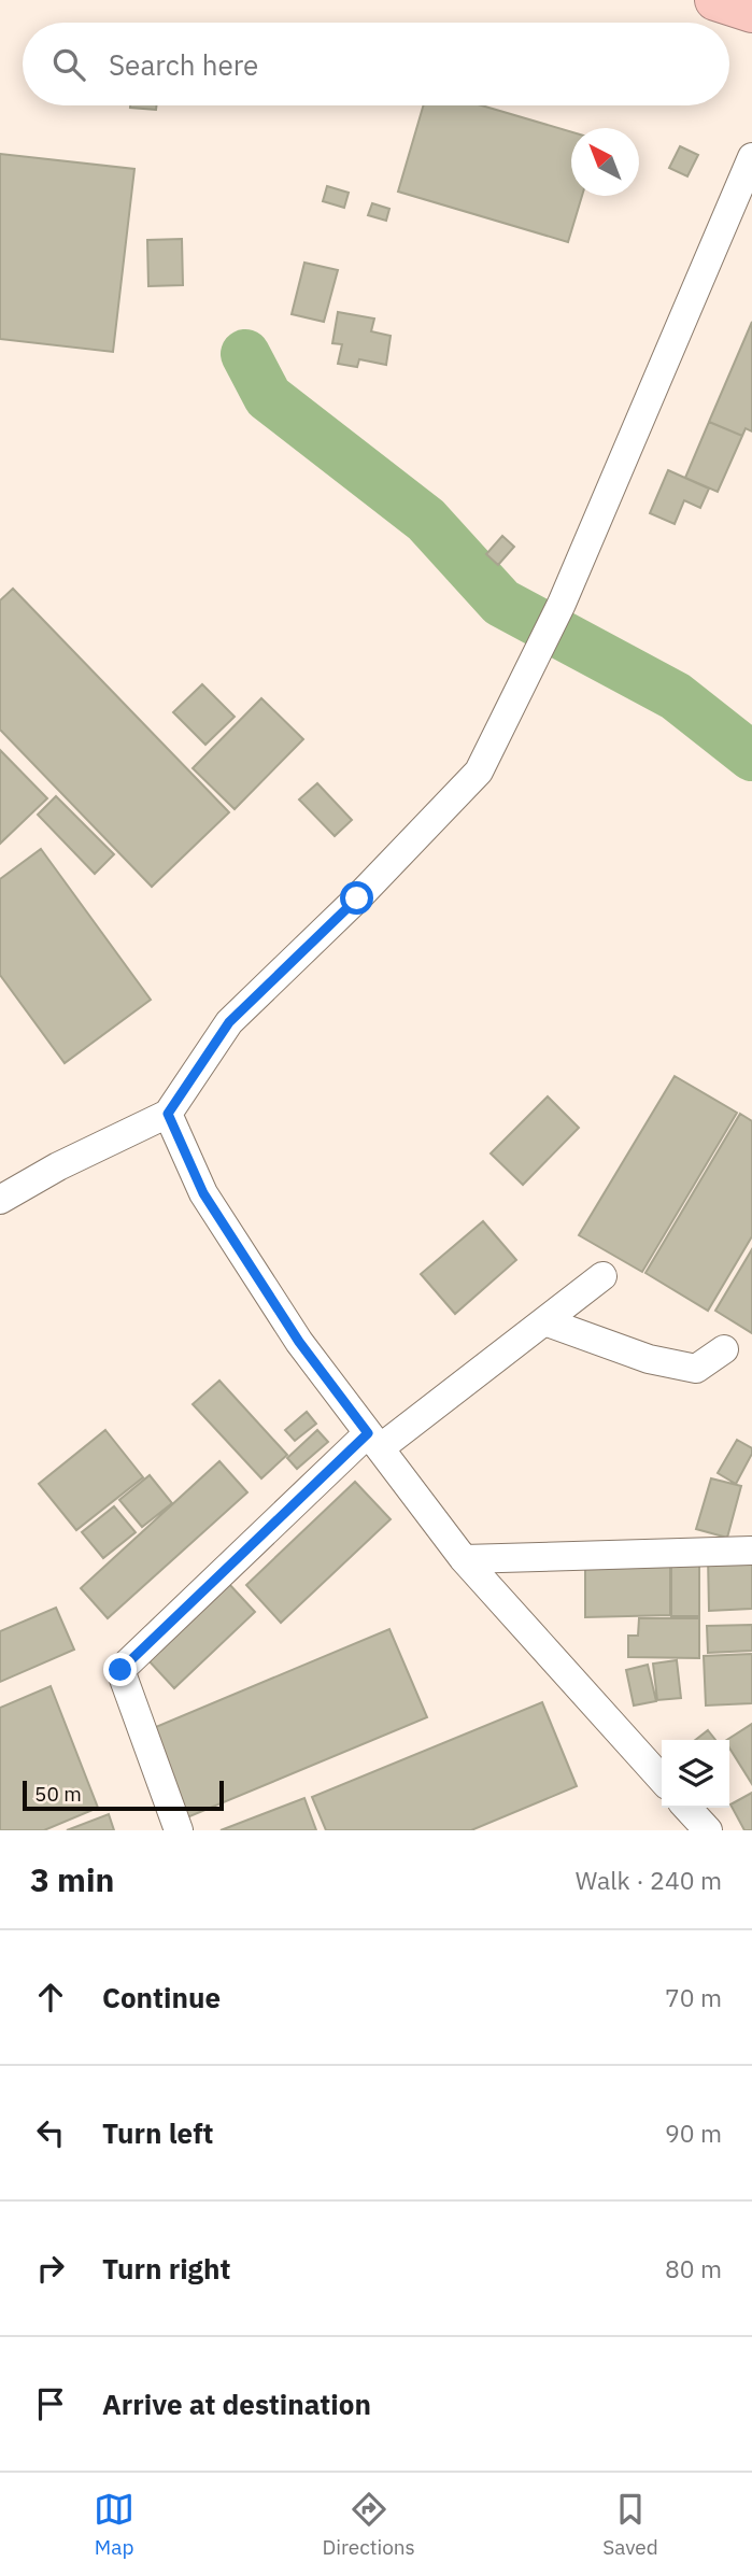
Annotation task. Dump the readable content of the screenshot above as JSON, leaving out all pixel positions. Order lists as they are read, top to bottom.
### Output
{
  "scale_bar": "50 m",
  "north": "top left",
  "page": {
    "search": "Search here",
    "scale": "50 m",
    "heading": ["3 min", "Walk · 240 m"],
    "list": [
      ["Continue", "70 m"],
      ["Turn left", "90 m"],
      ["Turn right", "80 m"],
      "Arrive at destination"
    ],
    "nav": ["Map", "Directions", "Saved"]
  }
}
